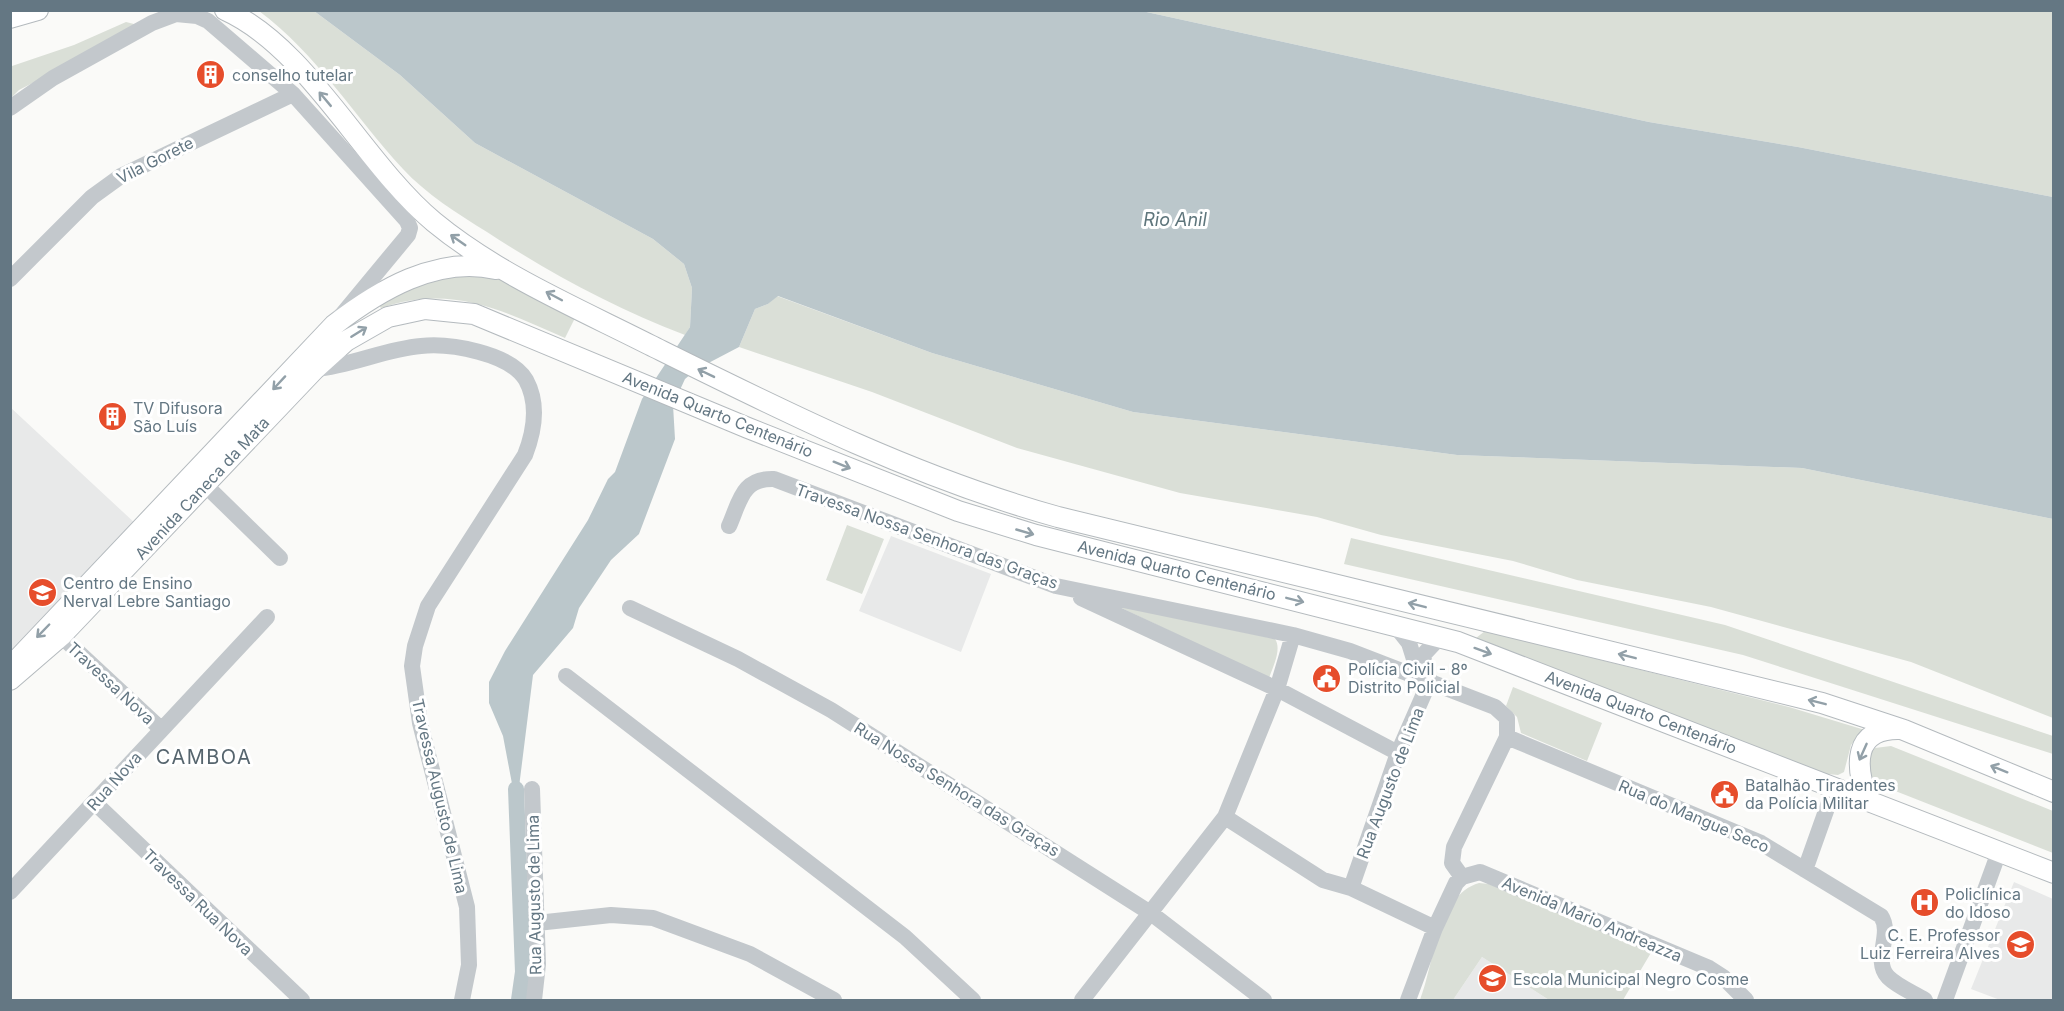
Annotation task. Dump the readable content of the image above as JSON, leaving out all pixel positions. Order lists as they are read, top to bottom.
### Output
{
  "streets": {
    "main road": ["Avenida Quarto Centenário", "Avenida Caneca da Mata"],
    "street": [
      "Vila Gorete",
      "Travessa Nossa Senhora das Graças",
      "Travessa Nova",
      "Rua Nova",
      "Rua Augusto de Lima",
      "Rua Nossa Senhora das Graças",
      "Travessa Augusto de Lima",
      "Rua do Mangue Seco",
      "Travessa Rua Nova",
      "Avenida Mario Andreazza"
    ]
  },
  "crossings": [
    ["Avenida Quarto Centenário", "Avenida Caneca da Mata"],
    ["Avenida Quarto Centenário", "Rua Augusto de Lima"],
    ["Avenida Quarto Centenário", "Travessa Augusto de Lima"],
    ["Avenida Caneca da Mata", "Travessa Nova"],
    ["Avenida Caneca da Mata", "Travessa Augusto de Lima"],
    ["Travessa Nossa Senhora das Graças", "Rua Augusto de Lima"],
    ["Travessa Nova", "Rua Nova"],
    ["Rua Nova", "Travessa Rua Nova"]
  ],
  "districts": ["CAMBOA"],
  "water": ["Rio Anil"],
  "places": {
    "building": ["conselho tutelar", "TV Difusora São Luís"],
    "school or university": ["Centro de Ensino Nerval Lebre Santiago", "C. E. Professor Luiz Ferreira Alves", "Escola Municipal Negro Cosme"],
    "public building": ["Polícia Civil - 8º Distrito Policial", "Batalhão Tiradentes da Polícia Militar"],
    "hospital": ["Policlínica do Idoso"]
  }
}
